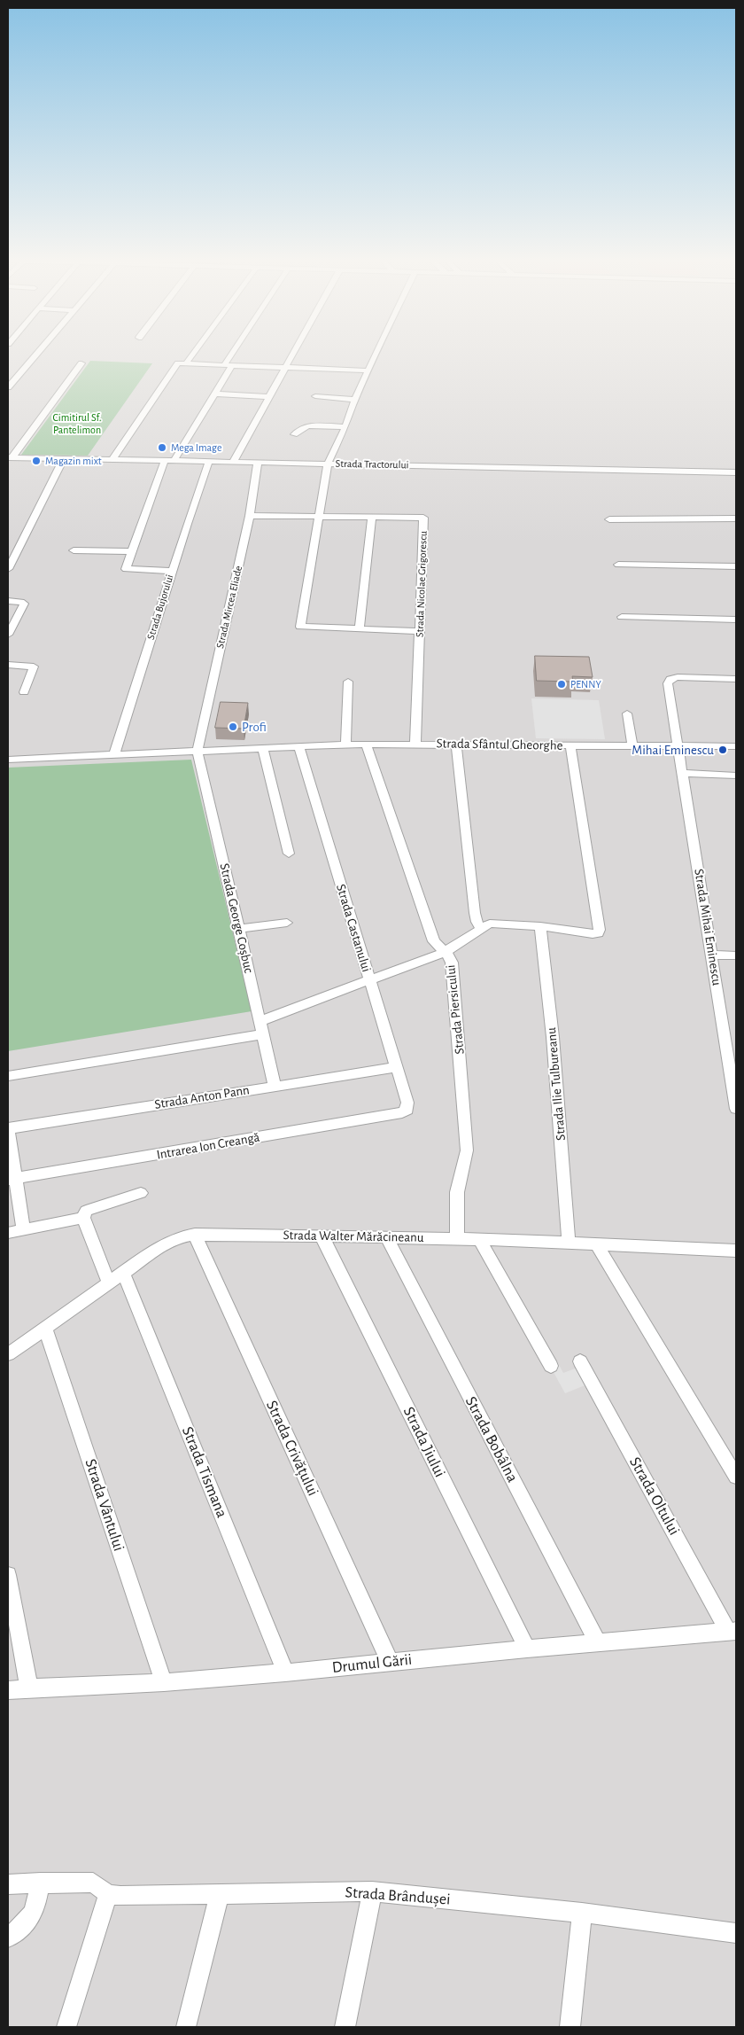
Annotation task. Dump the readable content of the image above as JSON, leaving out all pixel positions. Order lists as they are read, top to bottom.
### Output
{
  "streets": {
    "street": [
      "Strada Tractorului",
      "Strada Nicolae Grigorescu",
      "Strada Bujorului",
      "Strada Mircea Eliade",
      "Strada Sfântul Gheorghe",
      "Strada George Coșbuc",
      "Strada Mihai Eminescu",
      "Strada Castanului",
      "Strada Piersicului",
      "Strada Ilie Tulbureanu",
      "Strada Anton Pann",
      "Intrarea Ion Creangă",
      "Strada Walter Mărăcineanu",
      "Strada Bobâlna",
      "Strada Jiului",
      "Strada Crivățului",
      "Strada Tismana",
      "Strada Oltului",
      "Strada Vântului",
      "Drumul Gării",
      "Strada Brândușei"
    ]
  },
  "crossings": [
    ["Strada Tractorului", "Strada Bujorului"],
    ["Strada Tractorului", "Strada Mircea Eliade"],
    ["Strada Nicolae Grigorescu", "Strada Mircea Eliade"],
    ["Strada Nicolae Grigorescu", "Strada Sfântul Gheorghe"],
    ["Strada Bujorului", "Strada Sfântul Gheorghe"],
    ["Strada Mircea Eliade", "Strada Sfântul Gheorghe"],
    ["Strada Mircea Eliade", "Strada George Coșbuc"],
    ["Strada Sfântul Gheorghe", "Strada George Coșbuc"],
    ["Strada Sfântul Gheorghe", "Strada Mihai Eminescu"],
    ["Strada Sfântul Gheorghe", "Strada Castanului"],
    ["Strada Sfântul Gheorghe", "Strada Piersicului"],
    ["Strada George Coșbuc", "Strada Anton Pann"],
    ["Strada Castanului", "Strada Anton Pann"],
    ["Strada Castanului", "Intrarea Ion Creangă"],
    ["Strada Piersicului", "Strada Walter Mărăcineanu"],
    ["Strada Ilie Tulbureanu", "Strada Walter Mărăcineanu"],
    ["Strada Walter Mărăcineanu", "Strada Bobâlna"],
    ["Strada Walter Mărăcineanu", "Strada Jiului"],
    ["Strada Walter Mărăcineanu", "Strada Crivățului"],
    ["Strada Walter Mărăcineanu", "Strada Tismana"],
    ["Strada Walter Mărăcineanu", "Strada Vântului"],
    ["Strada Bobâlna", "Drumul Gării"],
    ["Strada Jiului", "Drumul Gării"],
    ["Strada Crivățului", "Drumul Gării"],
    ["Strada Tismana", "Drumul Gării"],
    ["Strada Oltului", "Drumul Gării"],
    ["Strada Vântului", "Drumul Gării"]
  ],
  "parks": ["Cimitirul Sf. Pantelimon"],
  "places": [
    "Mega Image",
    "Magazin mixt",
    "PENNY",
    "Profi",
    "Mihai Eminescu"
  ]
}
